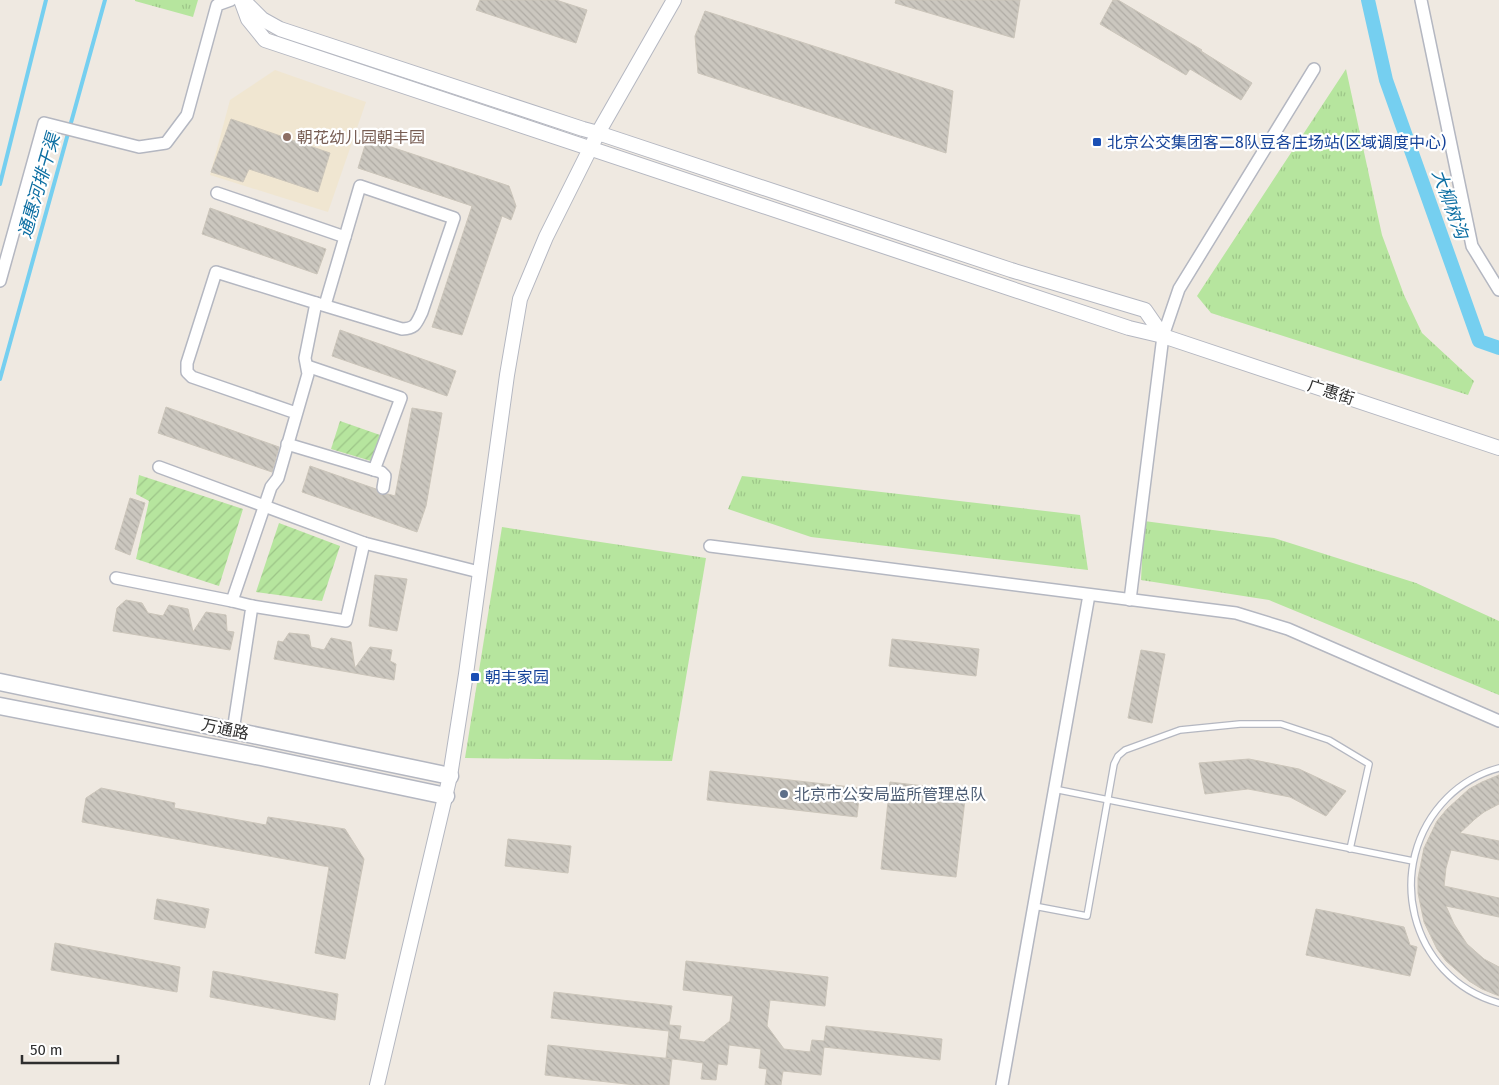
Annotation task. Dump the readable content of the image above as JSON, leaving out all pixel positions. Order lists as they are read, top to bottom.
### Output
{
  "streets": {
    "main road": ["万通路"],
    "street": ["广惠街"]
  },
  "water": ["通惠河排干渠", "大柳树沟"],
  "places": {
    "other": ["朝花幼儿园朝丰园", "北京市公安局监所管理总队"],
    "transit": ["北京公交集团客二8队豆各庄场站(区域调度中心)", "朝丰家园"]
  },
  "scale_bar": "50 m"
}
